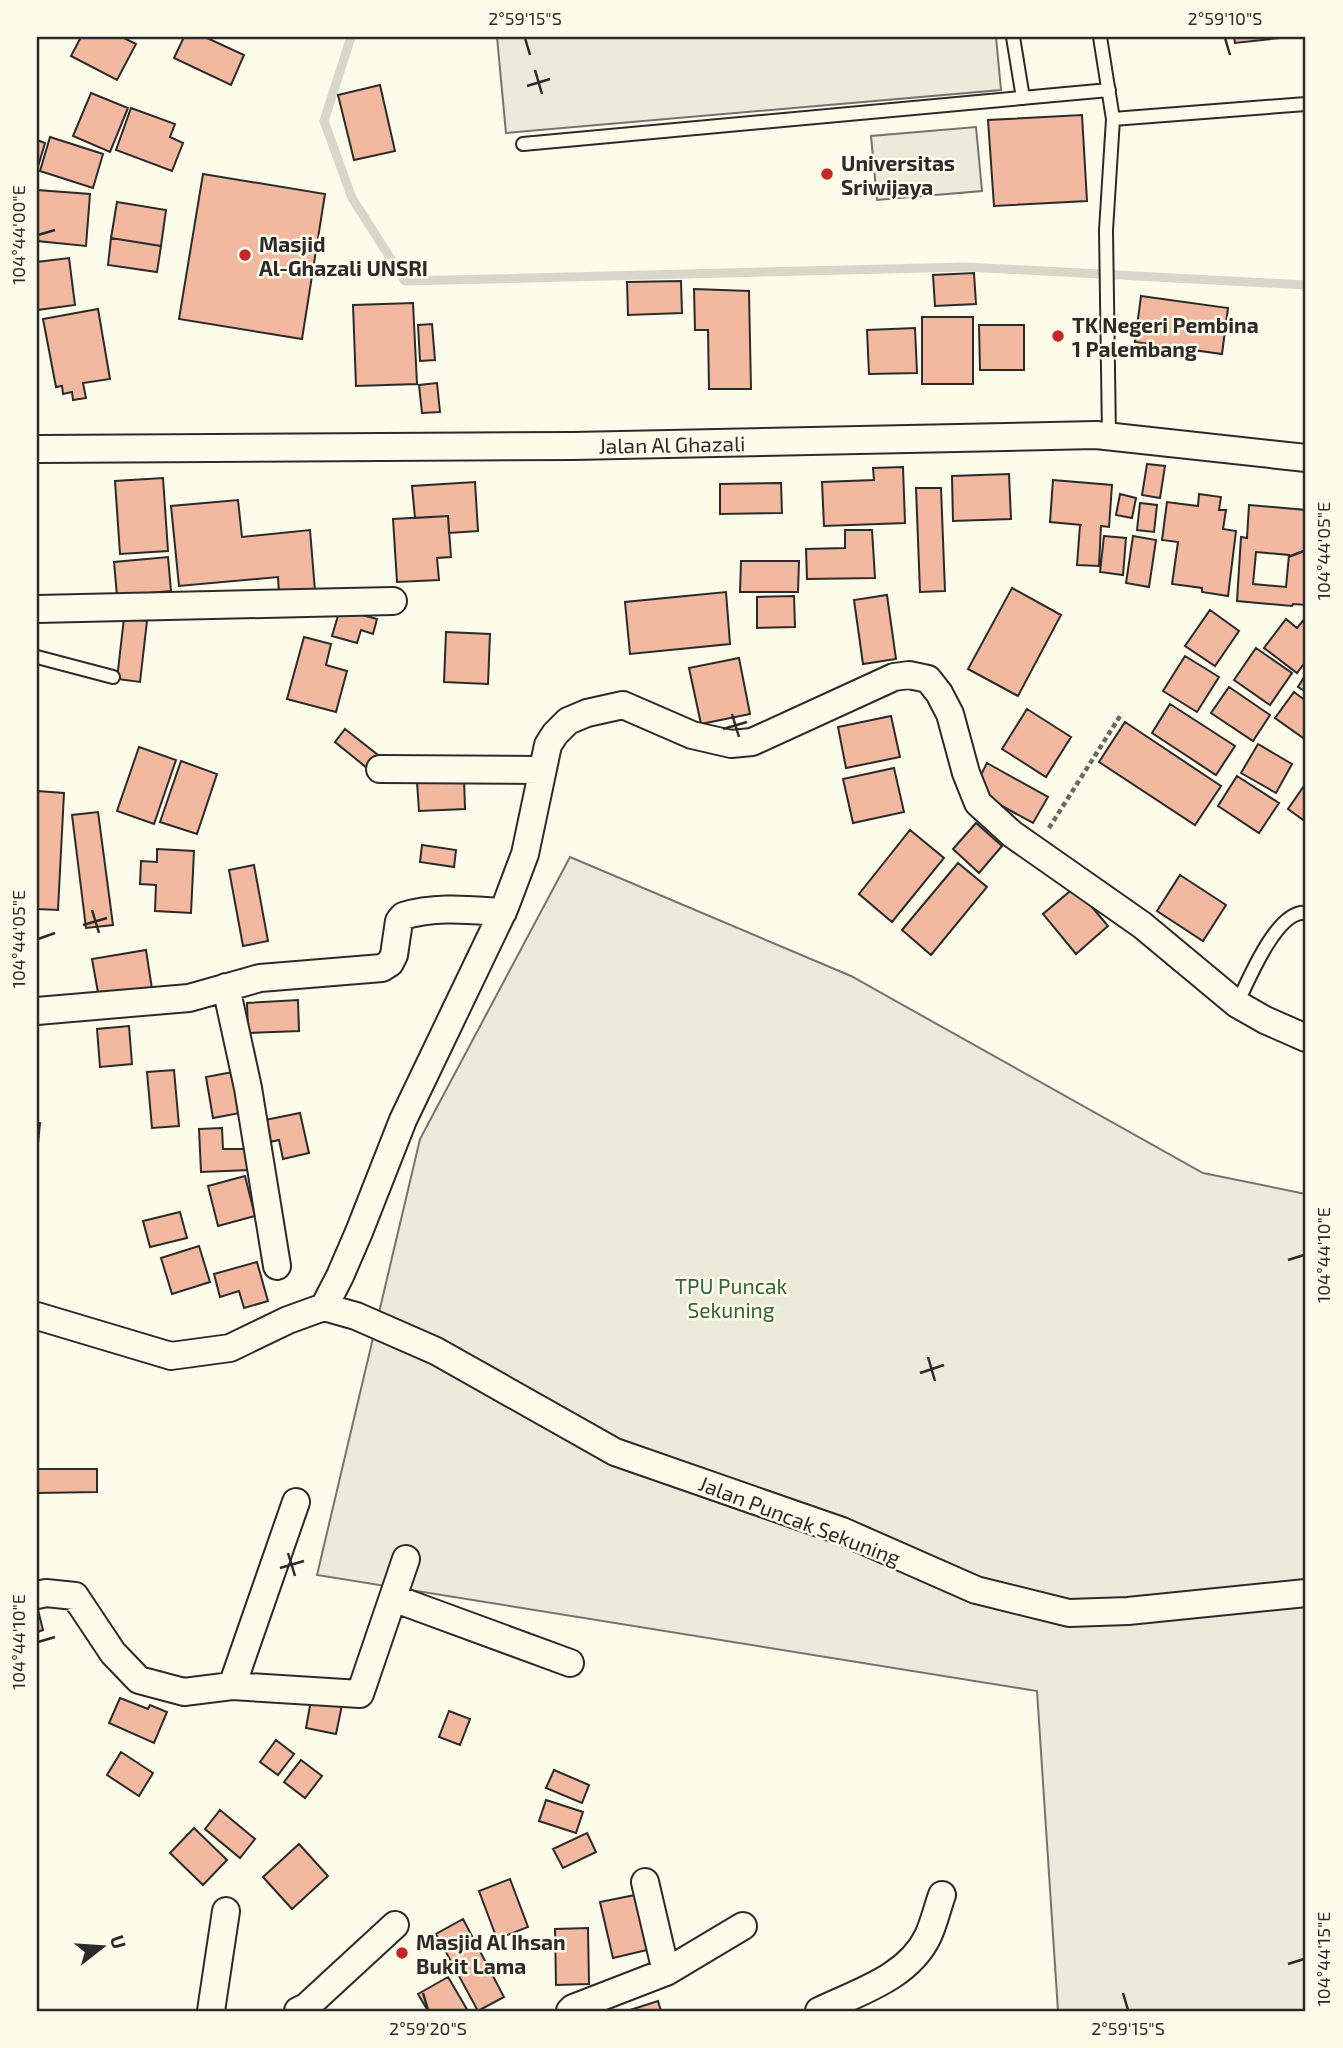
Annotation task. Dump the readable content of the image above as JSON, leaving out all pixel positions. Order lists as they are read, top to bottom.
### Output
{
  "streets": {
    "street": ["Jalan Al Ghazali", "Jalan Puncak Sekuning"]
  },
  "parks": ["TPU Puncak Sekuning"],
  "places": [
    "Universitas Sriwijaya",
    "Masjid Al-Ghazali UNSRI",
    "TK Negeri Pembina 1 Palembang",
    "Masjid Al Ihsan Bukit Lama"
  ],
  "north": "right",
  "coordinates": [
    "2°59'15\"S",
    "2°59'10\"S",
    "104°44'00\"E",
    "104°44'05\"E",
    "104°44'10\"E",
    "104°44'15\"E",
    "2°59'20\"S"
  ]
}
